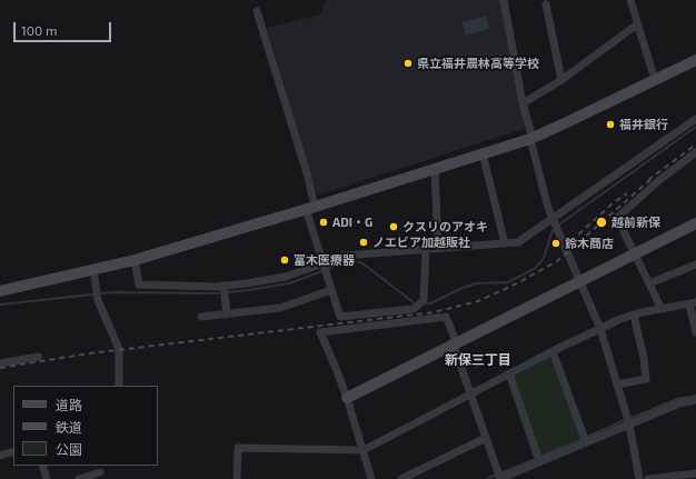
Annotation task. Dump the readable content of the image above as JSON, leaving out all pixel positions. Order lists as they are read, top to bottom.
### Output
{
  "districts": ["新保三丁目"],
  "places": [
    "県立福井農林高等学校",
    "福井銀行",
    "ADI・G",
    "越前新保",
    "クスリのアオキ",
    "ノエビア加越販社",
    "鈴木商店",
    "冨木医療器"
  ],
  "legend": ["道路", "鉄道", "公園"],
  "scale_bar": "100 m"
}
